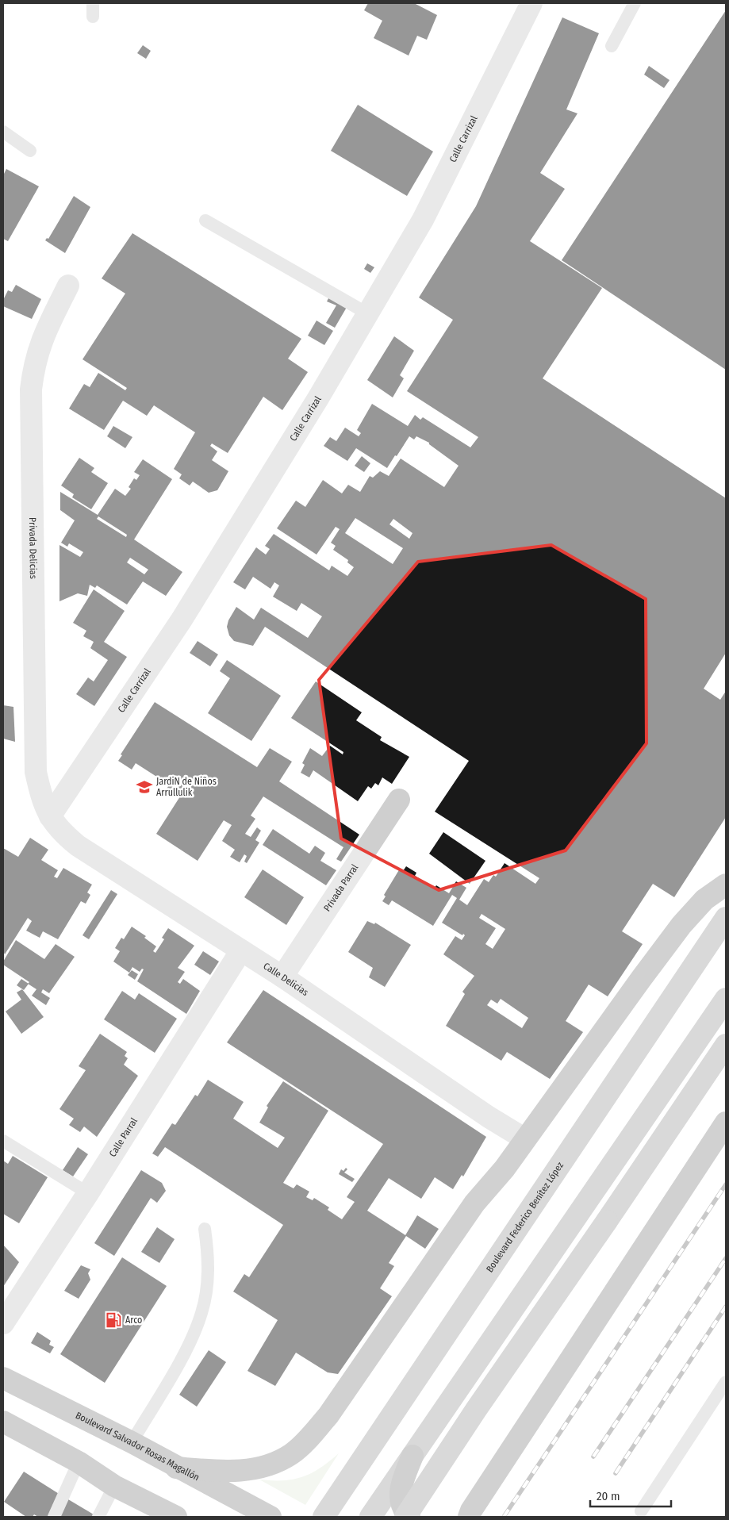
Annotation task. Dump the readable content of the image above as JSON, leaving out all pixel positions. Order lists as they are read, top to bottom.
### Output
{
  "streets": {
    "highway": ["Boulevard Salvador Rosas Magallón"],
    "main road": ["Boulevard Federico Benítez López"],
    "street": [
      "Calle Carrizal",
      "Privada Delicias",
      "Privada Parral",
      "Calle Delicias",
      "Calle Parral"
    ]
  },
  "crossings": [
    ["Calle Carrizal", "Privada Delicias"],
    ["Calle Carrizal", "Calle Delicias"],
    ["Privada Delicias", "Calle Delicias"],
    ["Privada Parral", "Calle Delicias"],
    ["Calle Delicias", "Calle Parral"]
  ],
  "places": {
    "school or university": ["JardiN de Niños Arrullulik"],
    "fuel station": ["Arco"]
  },
  "scale_bar": "20 m"
}
